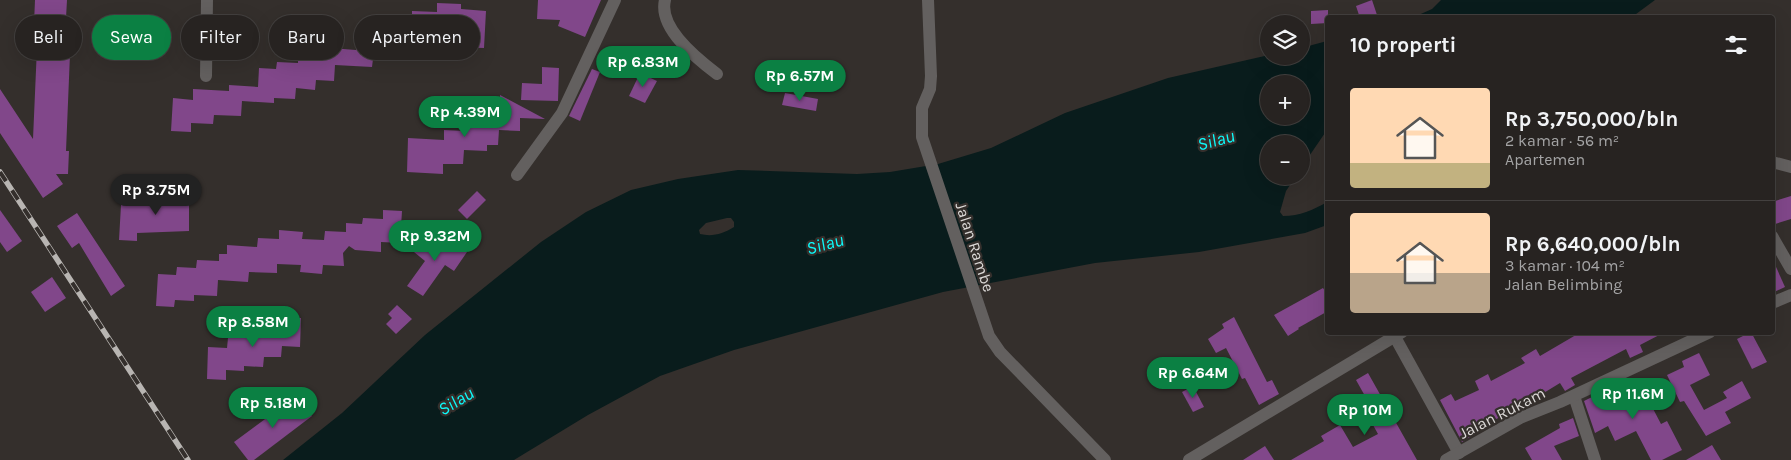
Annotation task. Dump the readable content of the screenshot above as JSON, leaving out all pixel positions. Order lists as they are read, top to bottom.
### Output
{
  "streets": {
    "street": ["Jalan Rambe", "Jalan Rukam"]
  },
  "water": ["Silau"],
  "page": {
    "map_buttons": ["+", "−"],
    "chip": [
      "Beli",
      "Sewa",
      "Filter",
      "Baru",
      "Apartemen"
    ],
    "heading": "10 properti",
    "price": [
      "Rp 6.83M",
      "Rp 6.57M",
      "Rp 4.39M",
      "Rp 3.75M",
      "Rp 9.32M",
      "Rp 8.58M",
      "Rp 6.64M",
      "Rp 11.6M",
      "Rp 5.18M",
      "Rp 10M"
    ],
    "list": [
      {
        "name": "Rp 3,750,000/bln",
        "note": "2 kamar · 56 m² · Apartemen"
      },
      {
        "name": "Rp 6,640,000/bln",
        "note": "3 kamar · 104 m² · Jalan Belimbing"
      }
    ]
  }
}
